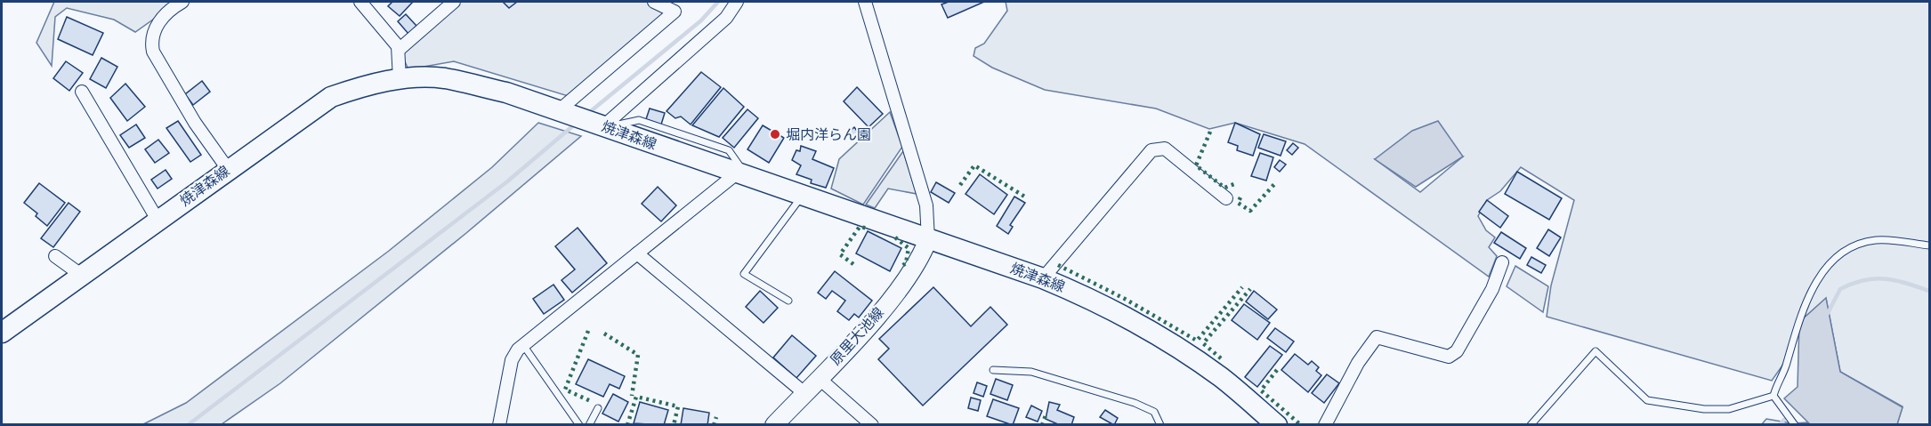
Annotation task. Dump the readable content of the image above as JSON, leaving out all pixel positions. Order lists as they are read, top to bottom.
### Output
{
  "streets": {
    "main road": ["焼津森線", "原里大池線"]
  },
  "crossings": [
    ["焼津森線", "原里大池線"]
  ],
  "places": ["堀内洋らん園"]
}
